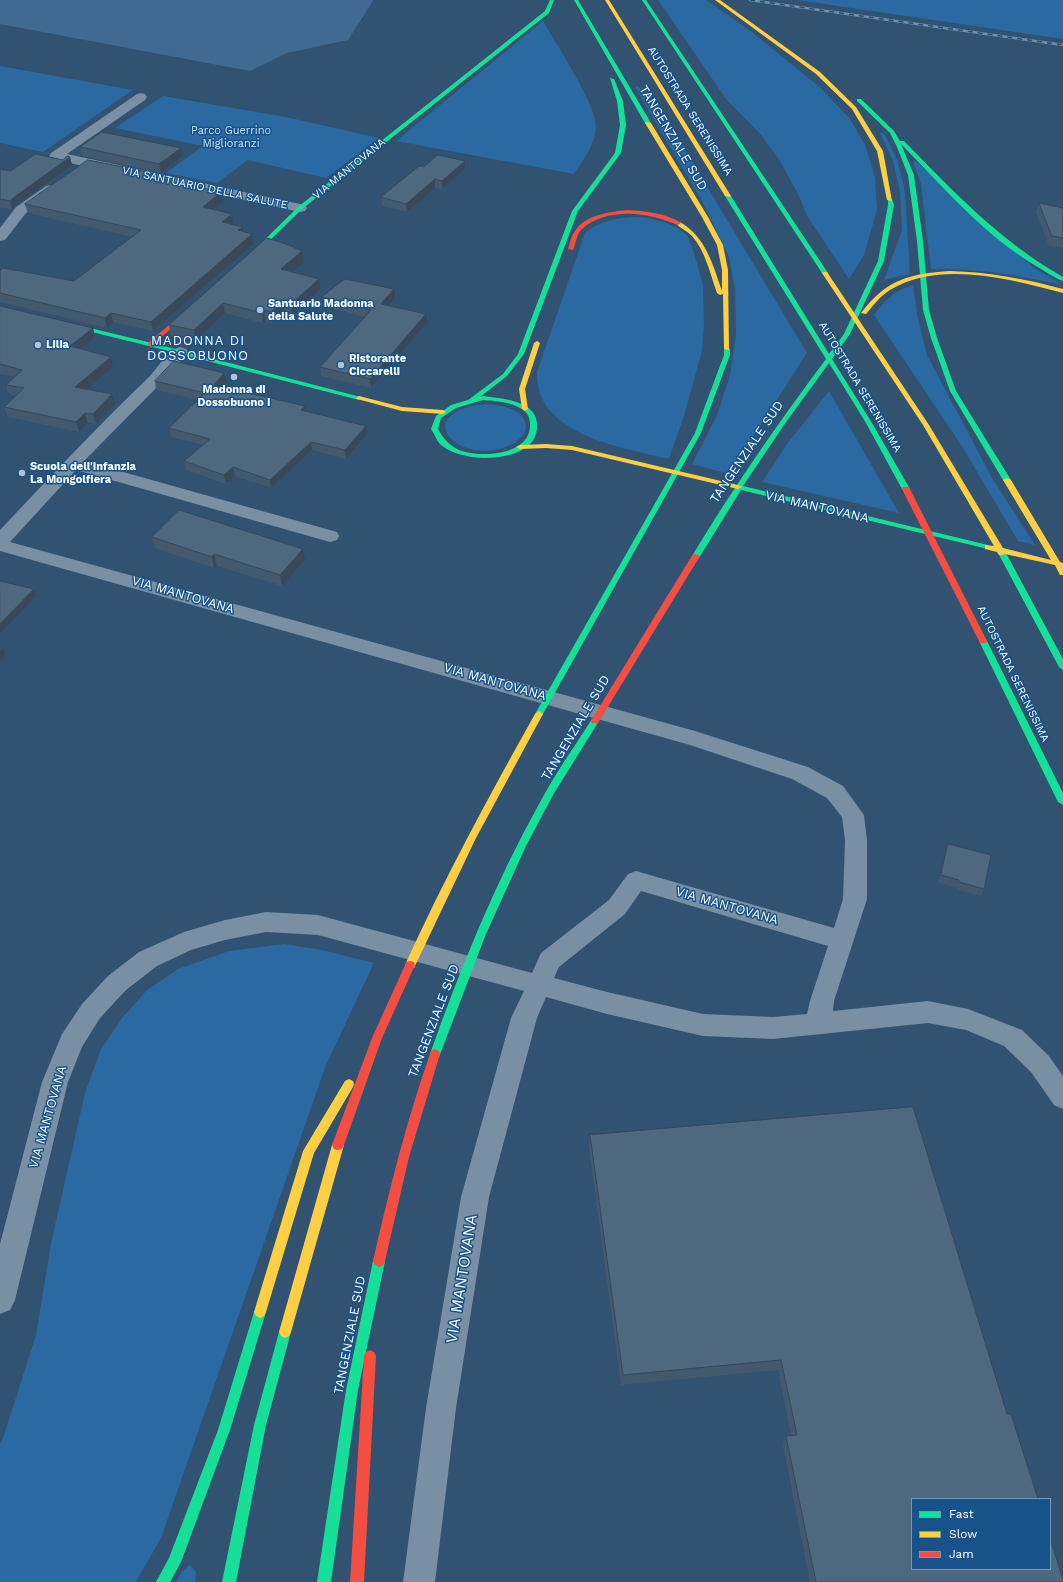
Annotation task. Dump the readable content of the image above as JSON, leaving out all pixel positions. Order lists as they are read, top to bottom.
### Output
{
  "streets": {
    "main road": ["AUTOSTRADA SERENISSIMA", "TANGENZIALE SUD", "VIA MANTOVANA"],
    "street": ["VIA SANTUARIO DELLA SALUTE"]
  },
  "crossings": [
    ["VIA MANTOVANA", "VIA SANTUARIO DELLA SALUTE"]
  ],
  "districts": ["MADONNA DI DOSSOBUONO"],
  "parks": ["Parco Guerrino Miglioranzi"],
  "places": [
    "Santuario Madonna della Salute",
    "Lilia",
    "Ristorante Ciccarelli",
    "Madonna di Dossobuono I",
    "Scuola dell'Infanzia La Mongolfiera"
  ],
  "legend": ["Fast", "Slow", "Jam"]
}
